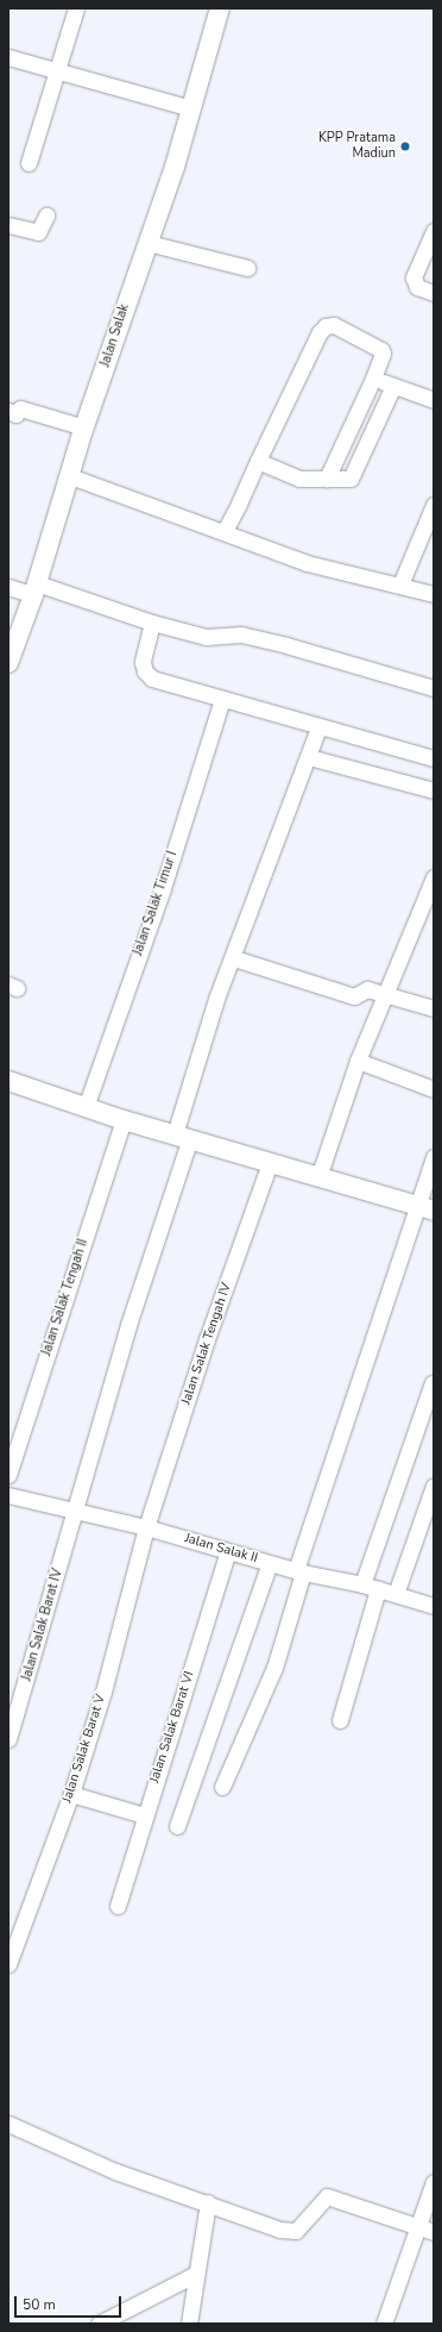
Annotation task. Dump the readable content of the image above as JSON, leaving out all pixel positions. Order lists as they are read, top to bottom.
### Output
{
  "streets": {
    "street": [
      "Jalan Salak",
      "Jalan Salak Timur I",
      "Jalan Salak Tengah II",
      "Jalan Salak Tengah IV",
      "Jalan Salak II",
      "Jalan Salak Barat IV",
      "Jalan Salak Barat VI",
      "Jalan Salak Barat V"
    ]
  },
  "crossings": [
    ["Jalan Salak Tengah IV", "Jalan Salak II"],
    ["Jalan Salak Tengah IV", "Jalan Salak Barat V"],
    ["Jalan Salak II", "Jalan Salak Barat IV"],
    ["Jalan Salak II", "Jalan Salak Barat VI"],
    ["Jalan Salak II", "Jalan Salak Barat V"]
  ],
  "places": ["KPP Pratama Madiun"],
  "scale_bar": "50 m"
}
